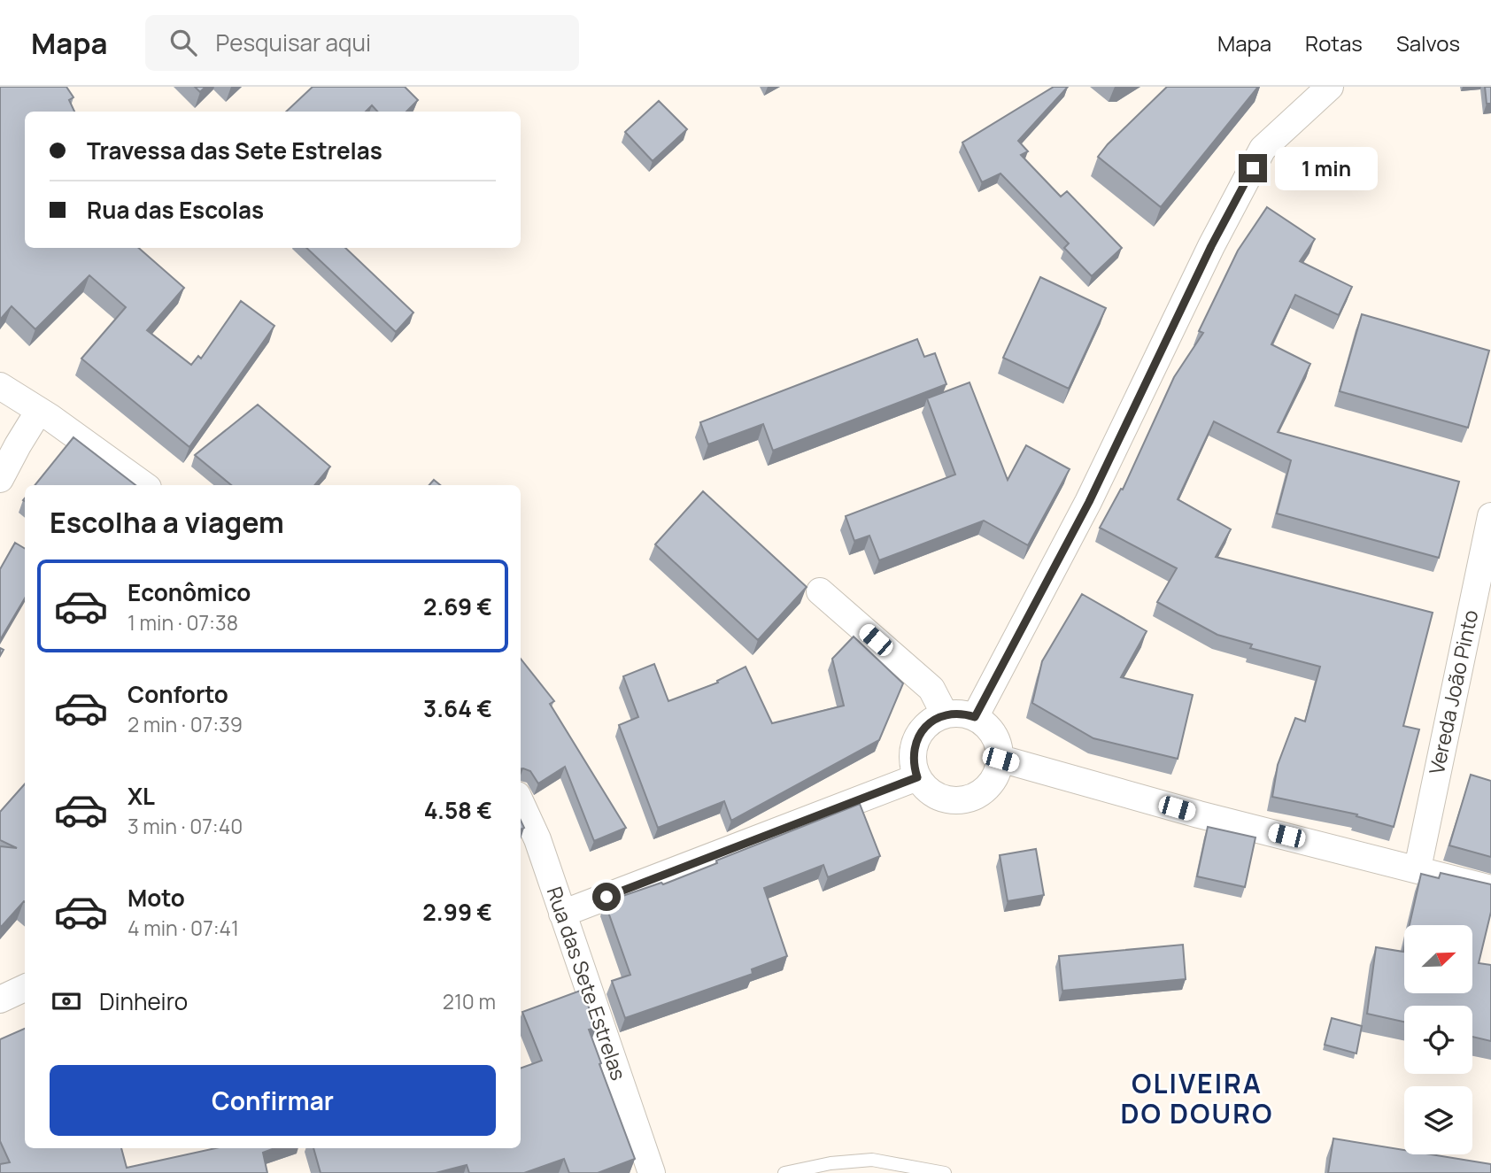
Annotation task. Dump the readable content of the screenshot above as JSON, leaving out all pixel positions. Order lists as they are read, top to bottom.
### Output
{
  "streets": {
    "street": ["Vereda João Pinto", "Rua das Sete Estrelas"]
  },
  "districts": ["OLIVEIRA DO DOURO"],
  "north": "top right",
  "page": {
    "header": "Mapa",
    "search": "Pesquisar aqui",
    "nav": ["Mapa", "Rotas", "Salvos"],
    "banner": ["Travessa das Sete Estrelas", "Rua das Escolas"],
    "bubble": "1 min",
    "heading": "Escolha a viagem",
    "list": [
      {
        "name": "Econômico",
        "note": "1 min · 07:38",
        "value": "2.69 €"
      },
      {
        "name": "Conforto",
        "note": "2 min · 07:39",
        "value": "3.64 €"
      },
      {
        "name": "XL",
        "note": "3 min · 07:40",
        "value": "4.58 €"
      },
      {
        "name": "Moto",
        "note": "4 min · 07:41",
        "value": "2.99 €"
      }
    ],
    "pay": ["Dinheiro", "210 m"],
    "buttons": "Confirmar"
  }
}
